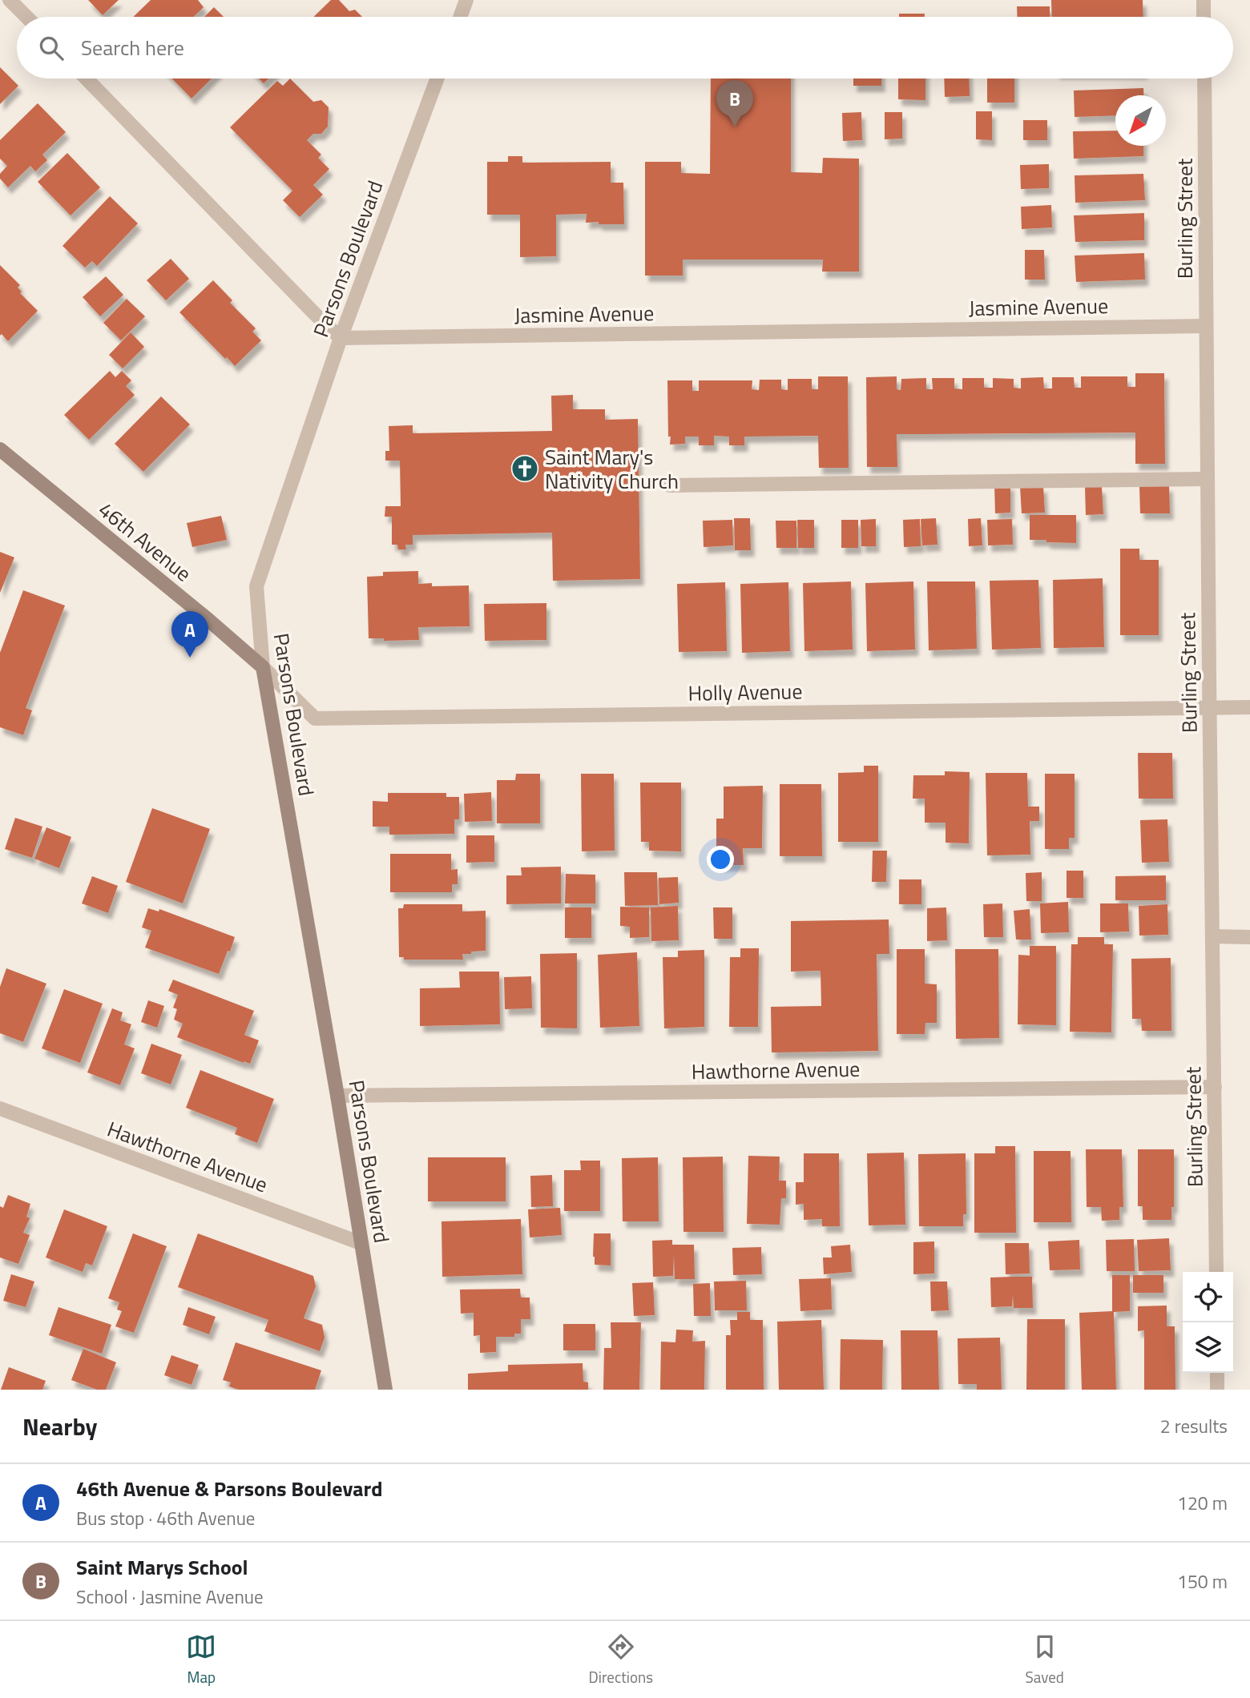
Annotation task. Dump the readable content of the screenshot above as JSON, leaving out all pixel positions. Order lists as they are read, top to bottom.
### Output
{
  "streets": {
    "street": [
      "Burling Street",
      "Parsons Boulevard",
      "Jasmine Avenue",
      "46th Avenue",
      "Holly Avenue",
      "Hawthorne Avenue"
    ]
  },
  "crossings": [
    ["Burling Street", "Jasmine Avenue"],
    ["Burling Street", "Holly Avenue"],
    ["Burling Street", "Hawthorne Avenue"],
    ["Parsons Boulevard", "Jasmine Avenue"],
    ["Parsons Boulevard", "46th Avenue"],
    ["Parsons Boulevard", "Holly Avenue"],
    ["Parsons Boulevard", "Hawthorne Avenue"],
    ["46th Avenue", "Holly Avenue"]
  ],
  "places": {
    "church": ["Saint Mary's Nativity Church"]
  },
  "north": "bottom left",
  "page": {
    "search": "Search here",
    "pins": ["B", "A"],
    "heading": ["Nearby", "2 results"],
    "list": [
      {
        "mark": "A",
        "name": "46th Avenue & Parsons Boulevard",
        "note": "Bus stop · 46th Avenue",
        "value": "120 m"
      },
      {
        "mark": "B",
        "name": "Saint Marys School",
        "note": "School · Jasmine Avenue",
        "value": "150 m"
      }
    ],
    "nav": ["Map", "Directions", "Saved"]
  }
}
